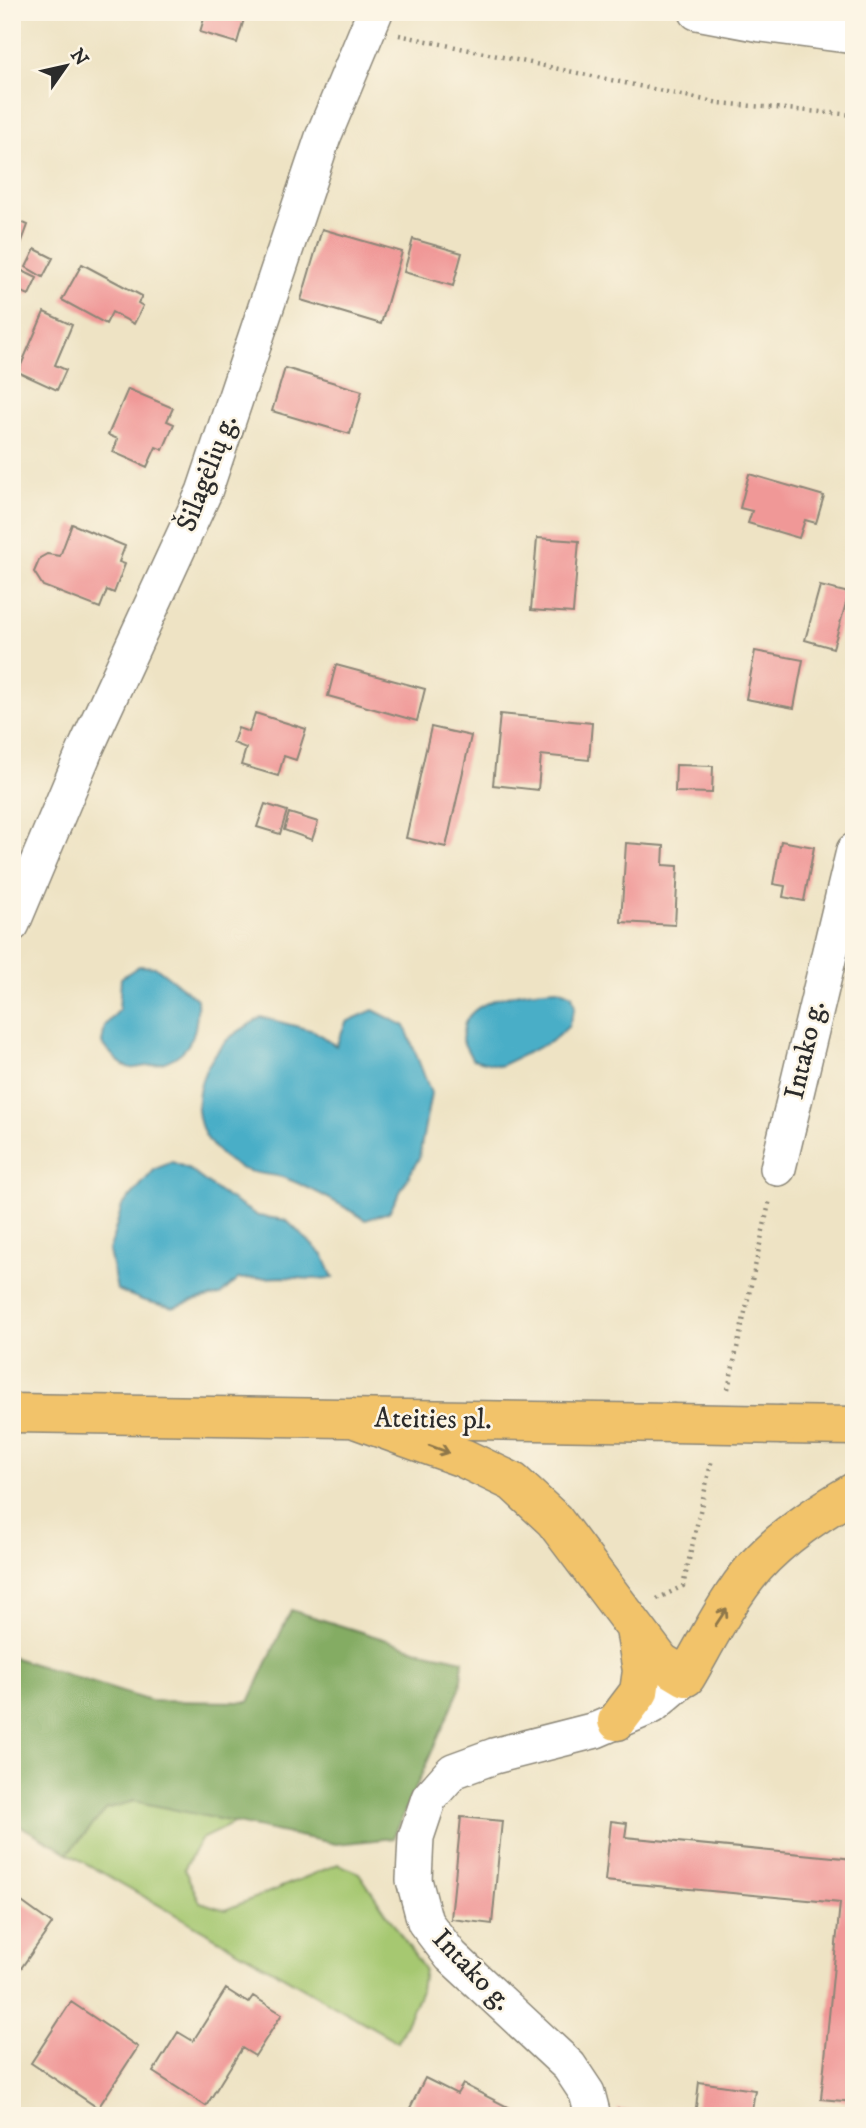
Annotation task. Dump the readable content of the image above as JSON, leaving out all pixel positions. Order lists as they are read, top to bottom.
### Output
{
  "streets": {
    "highway": ["Ateities pl."],
    "street": ["Šilagėlių g.", "Intako g."]
  },
  "north": "top right"
}
